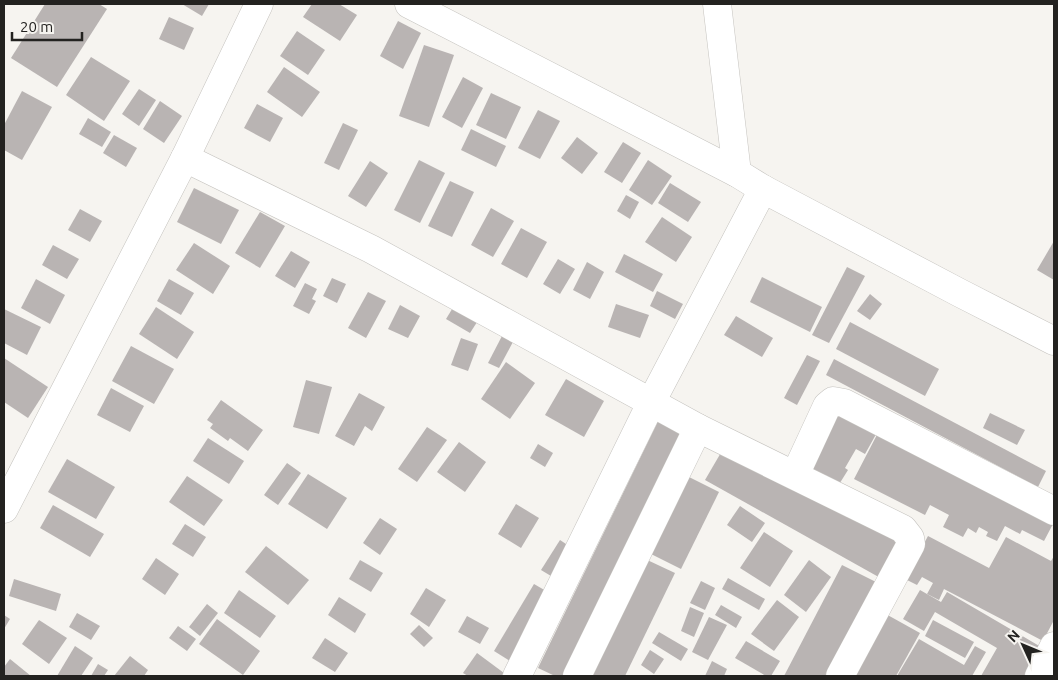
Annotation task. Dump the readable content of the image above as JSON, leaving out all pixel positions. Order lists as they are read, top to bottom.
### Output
{
  "scale_bar": "20 m",
  "north": "top left"
}
